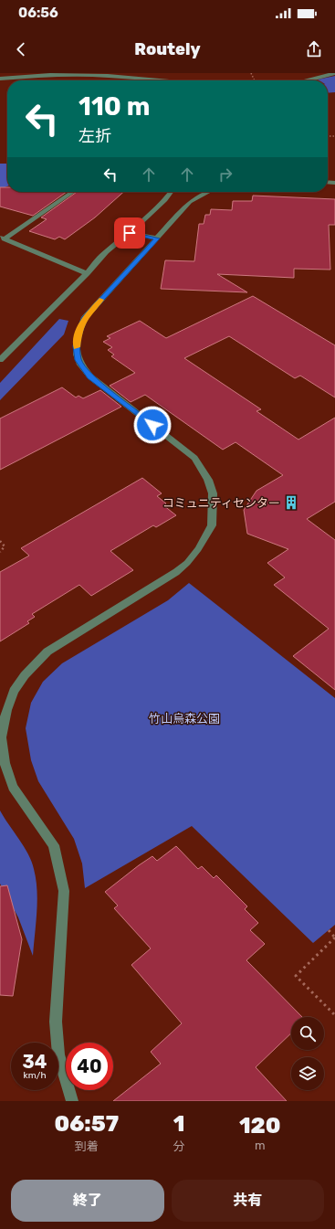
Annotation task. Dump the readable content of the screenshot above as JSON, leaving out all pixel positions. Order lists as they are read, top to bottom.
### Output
{
  "parks": ["竹山烏森公園"],
  "places": {
    "building": ["コミュニティセンター"]
  },
  "page": {
    "status": "06:56",
    "header": "Routely",
    "turn": ["110 m", "左折"],
    "speed": "34 km/h",
    "limit": "40",
    "eta": [
      "06:57",
      "到着",
      "1",
      "分",
      "120",
      "m"
    ],
    "buttons": ["終了", "共有"]
  }
}
